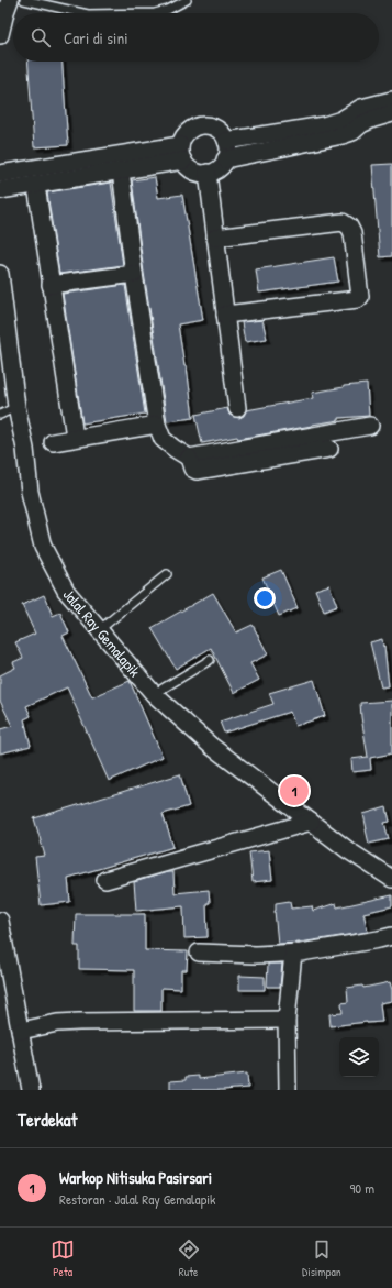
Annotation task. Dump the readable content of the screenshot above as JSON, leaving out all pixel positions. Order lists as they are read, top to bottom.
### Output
{
  "streets": {
    "street": ["Jalal Ray Gemalapik"]
  },
  "page": {
    "search": "Cari di sini",
    "pins": "1",
    "heading": "Terdekat",
    "list": [
      {
        "mark": "1",
        "name": "Warkop Nitisuka Pasirsari",
        "note": "Restoran · Jalal Ray Gemalapik",
        "value": "90 m"
      }
    ],
    "nav": ["Peta", "Rute", "Disimpan"]
  }
}
